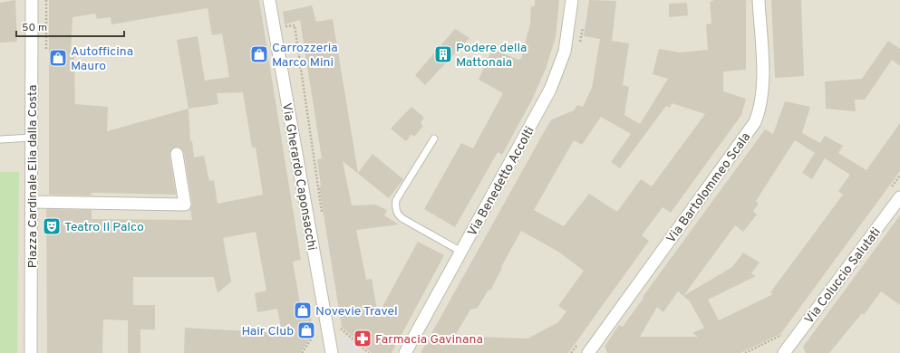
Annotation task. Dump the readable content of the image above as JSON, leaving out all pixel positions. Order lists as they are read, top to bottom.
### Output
{
  "streets": {
    "street": [
      "Piazza Cardinale Elia dalla Costa",
      "Via Gherardo Caponsacchi",
      "Via Benedetto Accolti",
      "Via Bartolommeo Scala",
      "Via Coluccio Salutati"
    ]
  },
  "places": {
    "shop": [
      "Carrozzeria Marco Mini",
      "Autofficina Mauro",
      "Novevie Travel",
      "Hair Club"
    ],
    "building": ["Podere della Mattonaia"],
    "theatre": ["Teatro Il Palco"],
    "pharmacy": ["Farmacia Gavinana"]
  },
  "scale_bar": "50 m"
}
